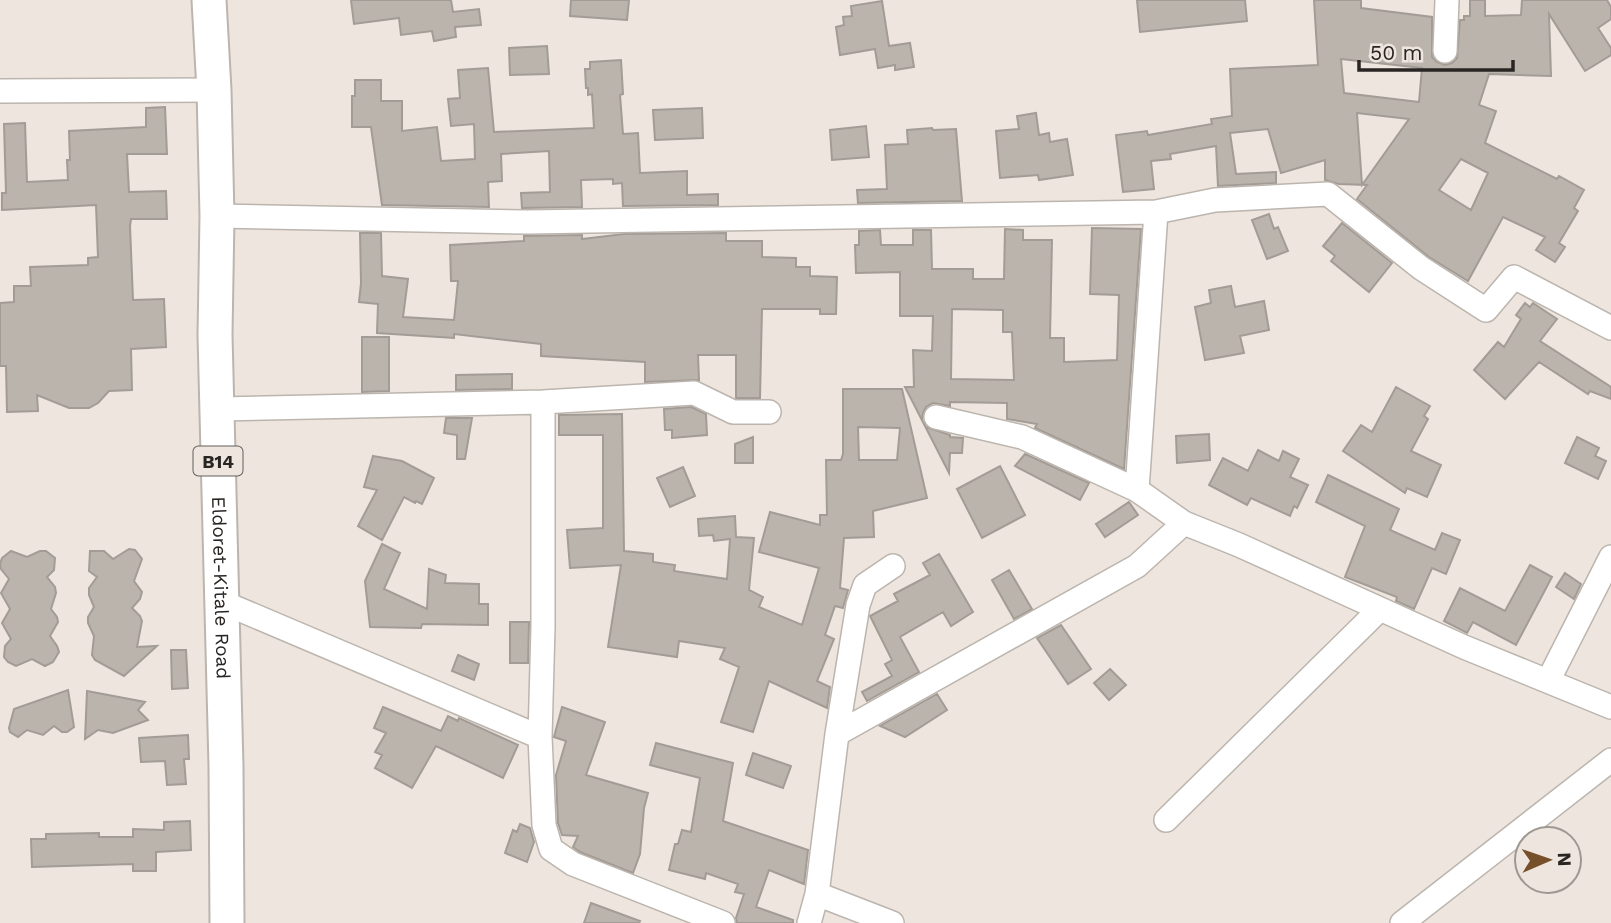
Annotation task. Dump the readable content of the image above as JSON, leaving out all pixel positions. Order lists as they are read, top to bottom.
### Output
{
  "streets": {
    "highway": ["B14", "Eldoret-Kitale Road"]
  },
  "scale_bar": "50 m",
  "north": "right"
}
